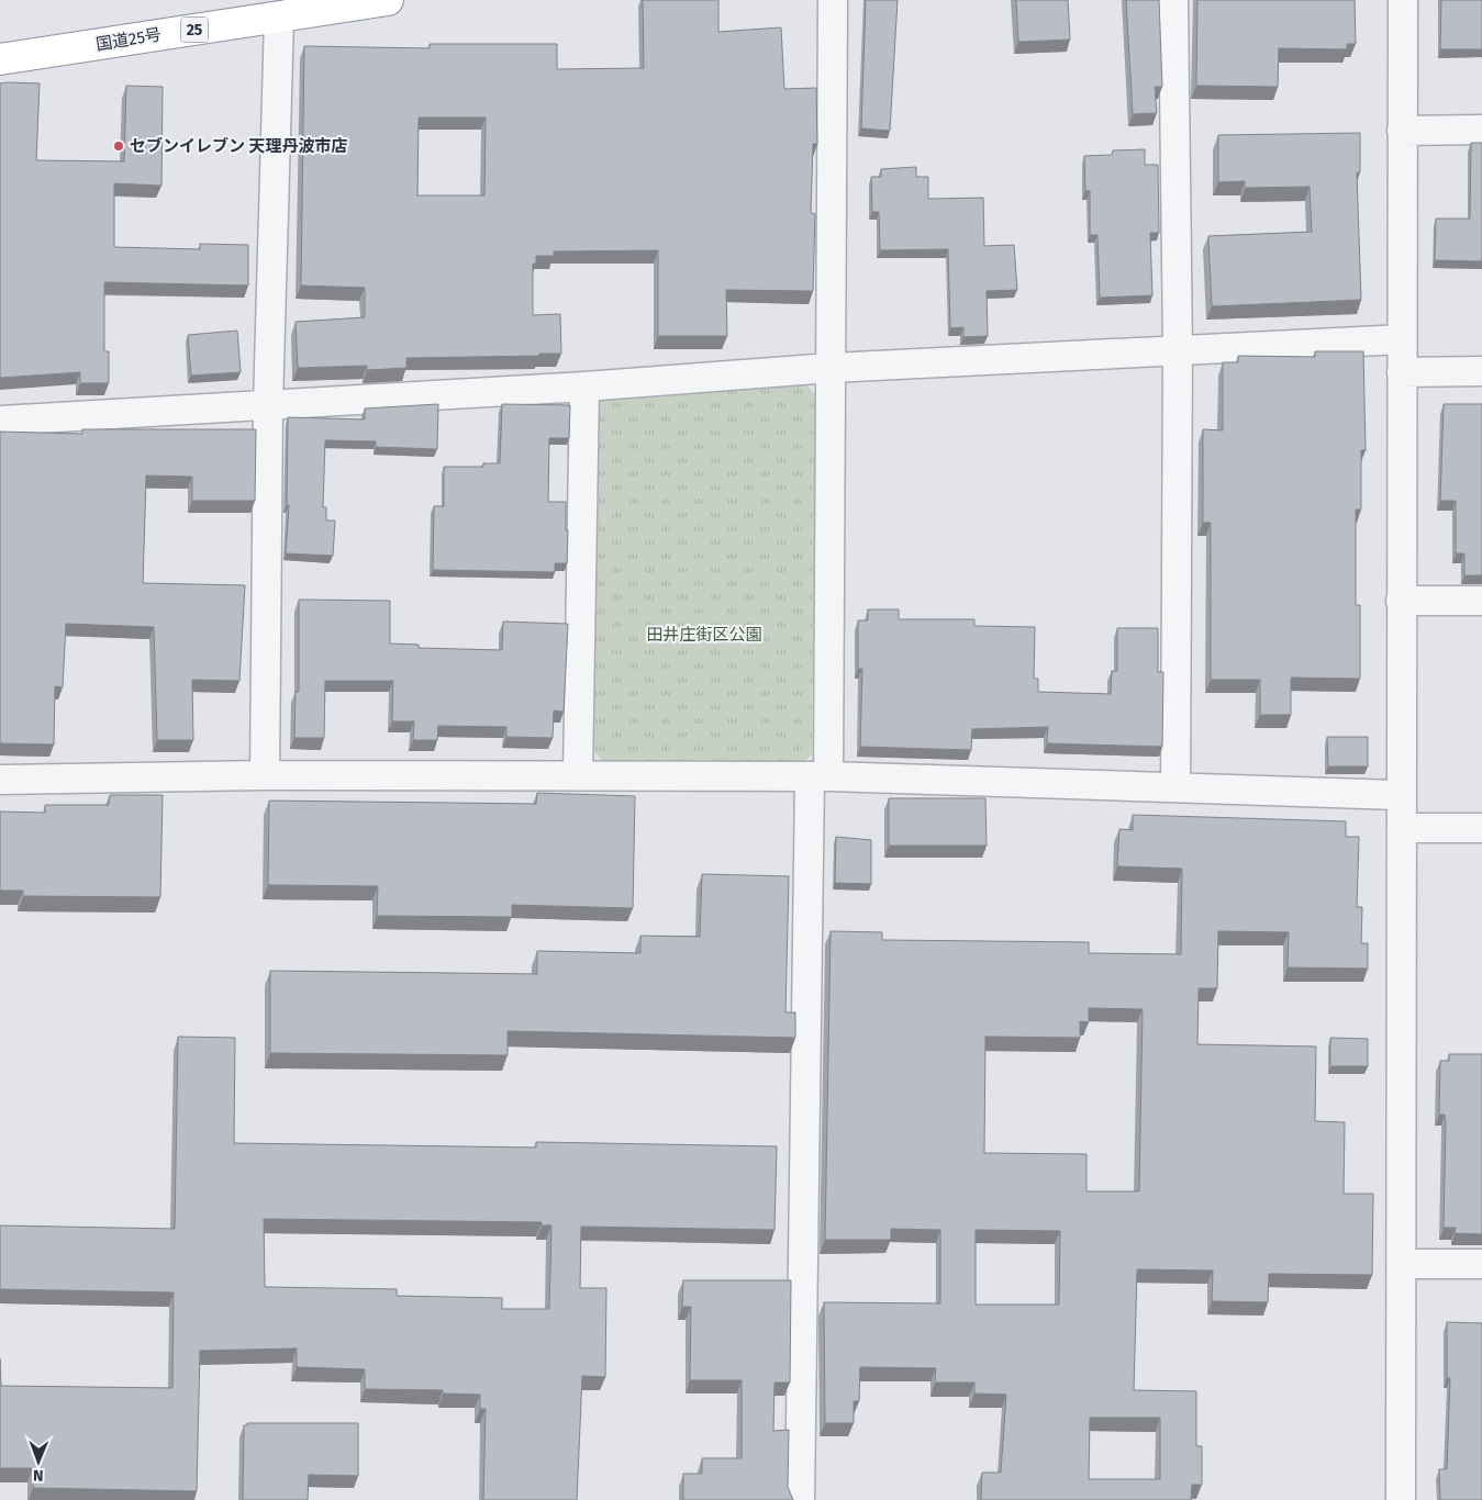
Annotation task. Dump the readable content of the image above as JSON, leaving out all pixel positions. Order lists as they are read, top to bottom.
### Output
{
  "streets": {
    "highway": ["25", "国道25号"]
  },
  "parks": ["田井庄街区公園"],
  "places": ["セブンイレブン 天理丹波市店"],
  "north": "bottom"
}
